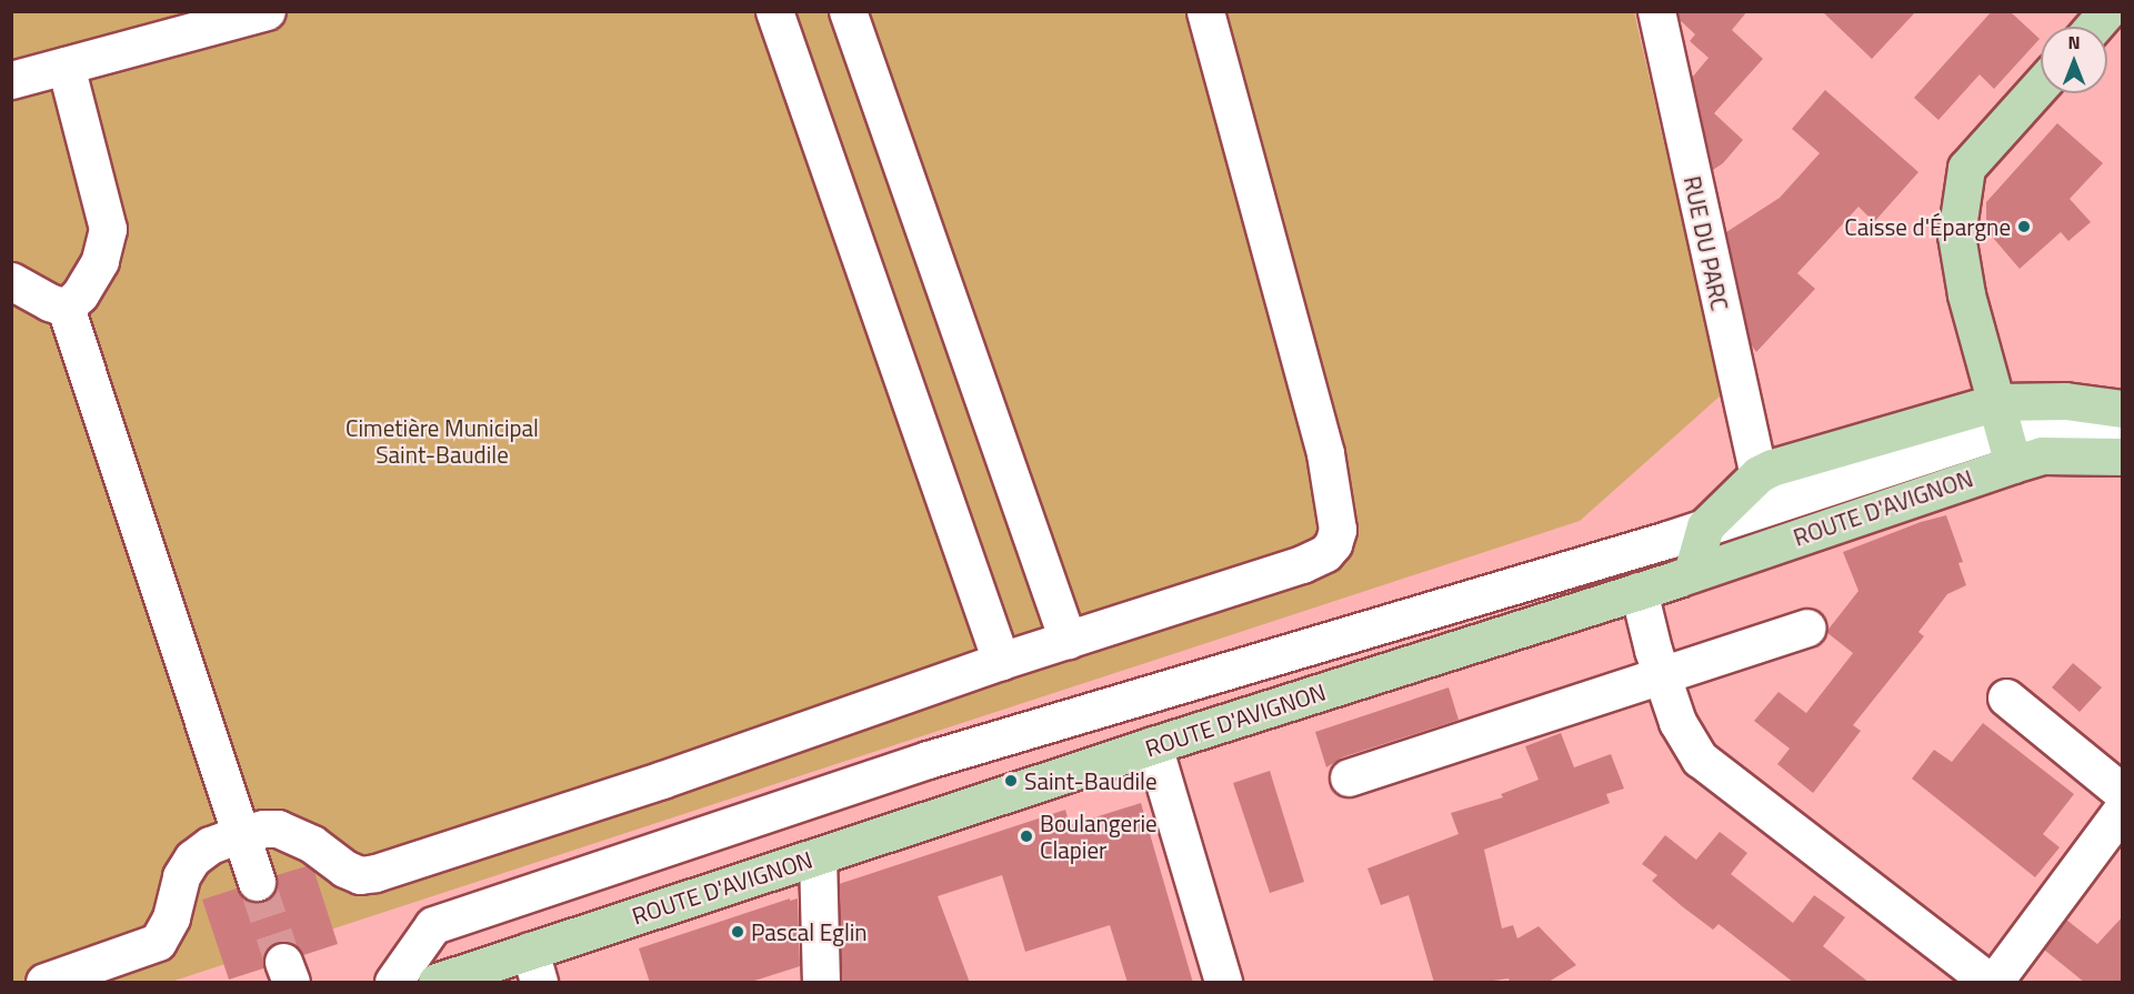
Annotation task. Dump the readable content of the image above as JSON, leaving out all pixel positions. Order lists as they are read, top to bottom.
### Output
{
  "streets": {
    "main road": ["ROUTE D'AVIGNON"],
    "street": ["RUE DU PARC"]
  },
  "parks": ["Cimetière Municipal Saint-Baudile"],
  "places": [
    "Caisse d'Épargne",
    "Saint-Baudile",
    "Boulangerie Clapier",
    "Pascal Eglin"
  ],
  "north": "top"
}
